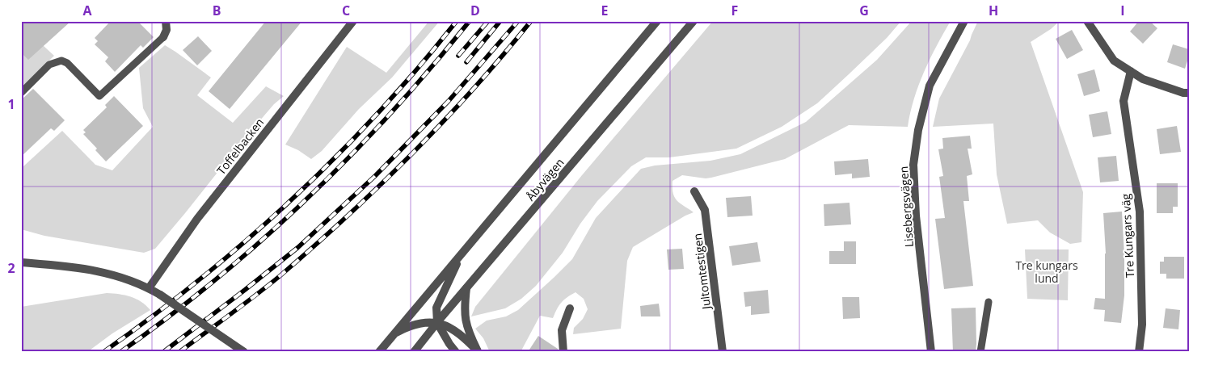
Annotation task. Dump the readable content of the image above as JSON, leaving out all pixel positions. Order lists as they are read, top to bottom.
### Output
{
  "streets": {
    "street": [
      "Toffelbacken",
      "Åbyvägen",
      "Lisebergsvägen",
      "Tre Kungars väg",
      "Jultomtestigen"
    ]
  },
  "parks": ["Tre kungars lund"],
  "grid": {
    "columns": [
      "A",
      "B",
      "C",
      "D",
      "E",
      "F",
      "G",
      "H",
      "I"
    ],
    "rows": ["1", "2"]
  }
}
